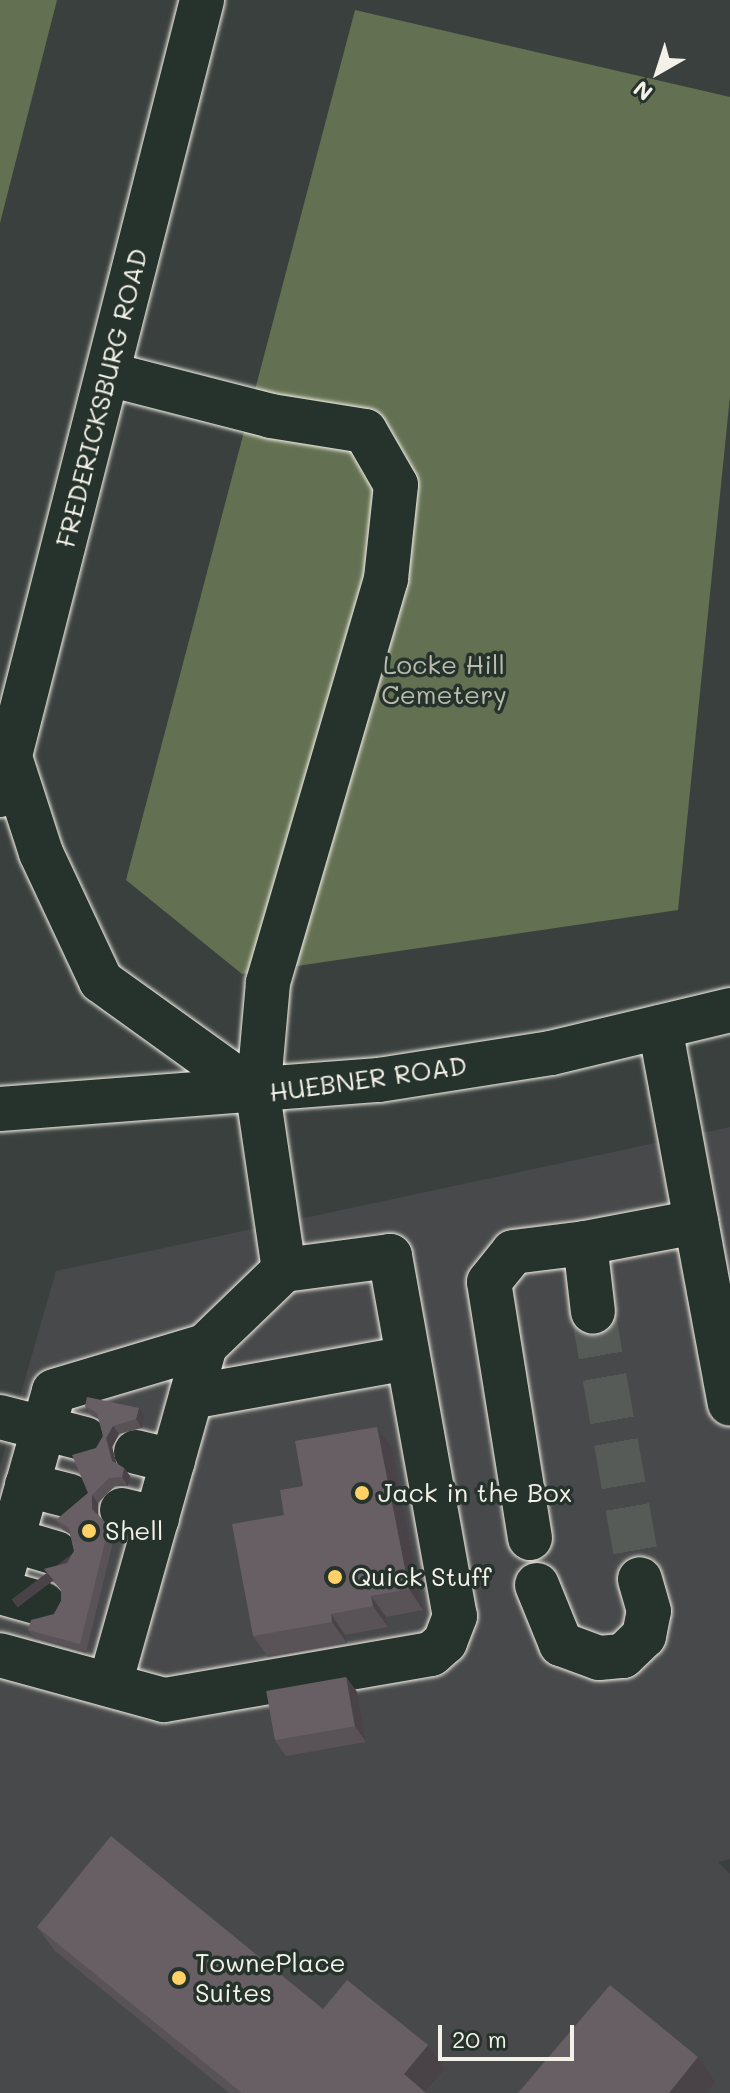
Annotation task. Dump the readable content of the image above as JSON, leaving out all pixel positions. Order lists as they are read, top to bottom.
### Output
{
  "streets": {
    "main road": ["FREDERICKSBURG ROAD", "HUEBNER ROAD"]
  },
  "parks": ["Locke Hill Cemetery"],
  "places": [
    "Jack in the Box",
    "Shell",
    "Quick Stuff",
    "TownePlace Suites"
  ],
  "scale_bar": "20 m",
  "north": "bottom left"
}
